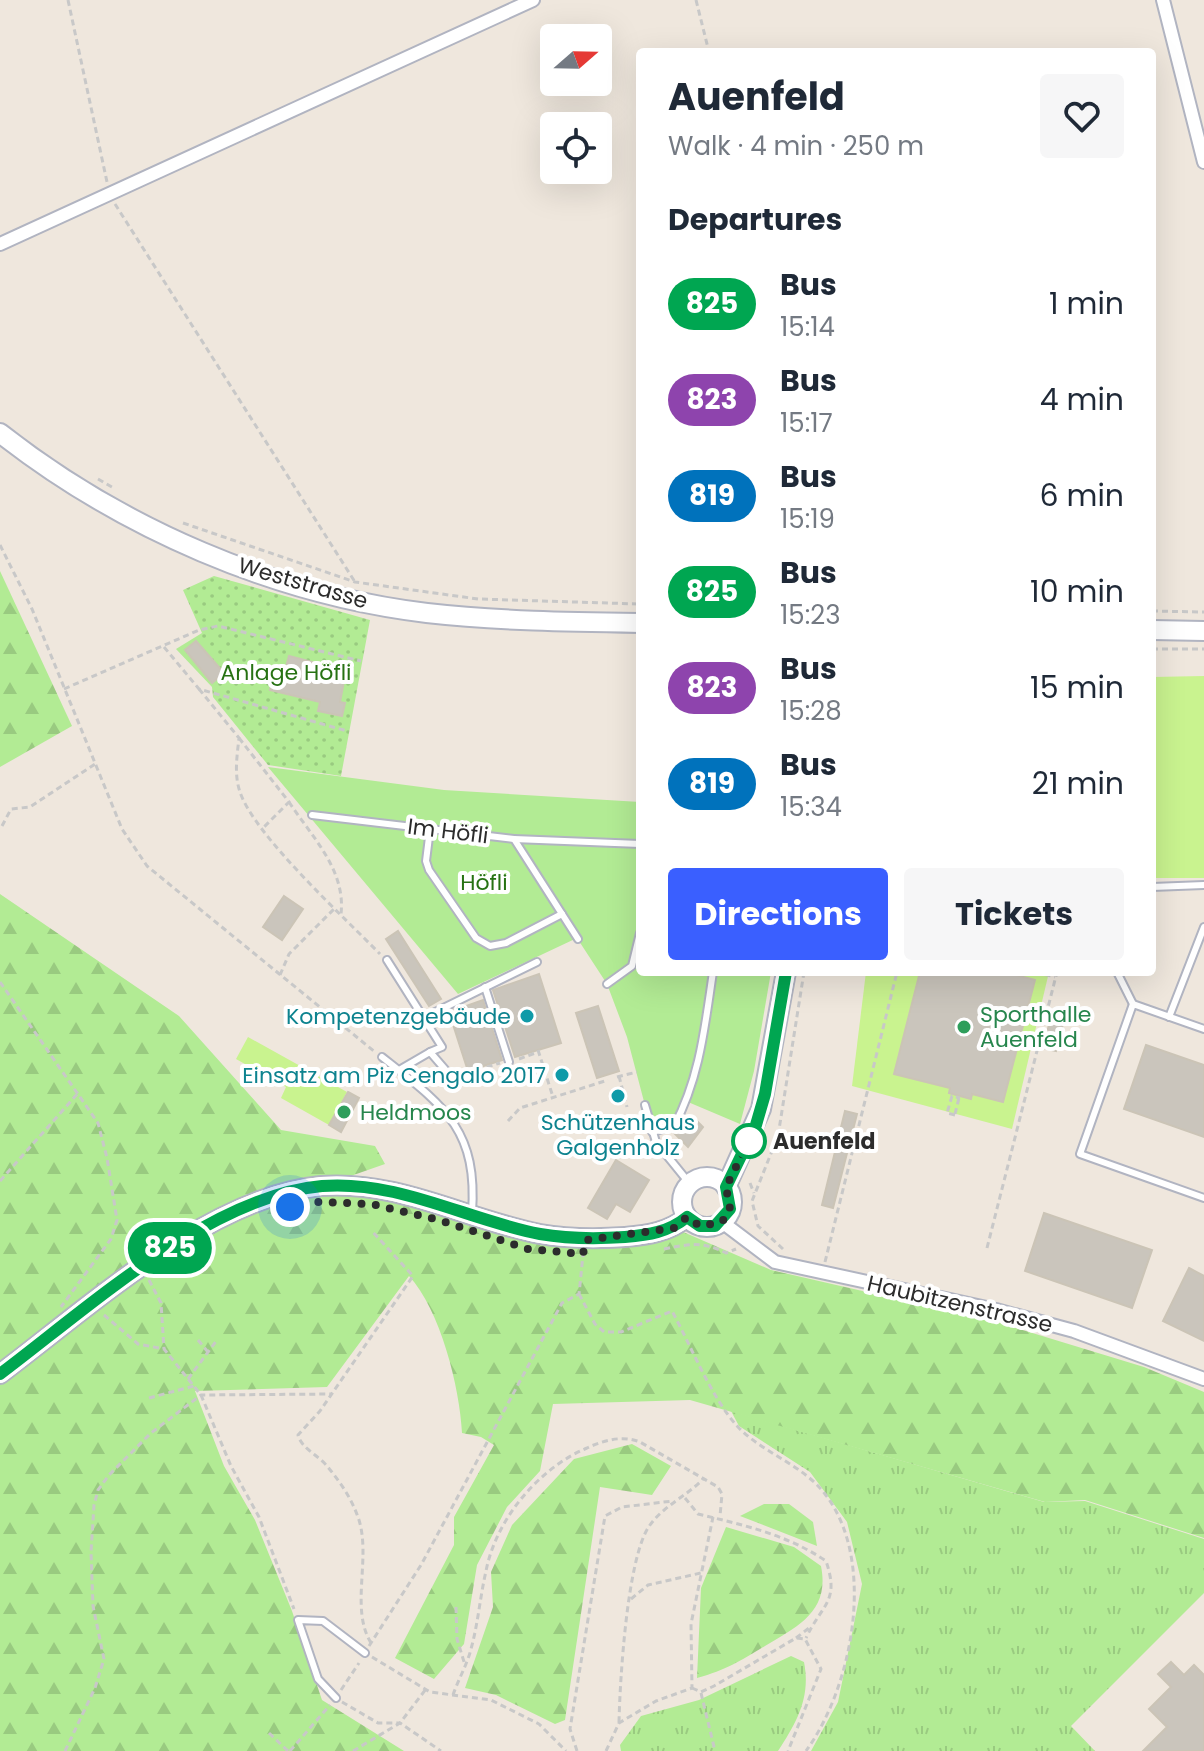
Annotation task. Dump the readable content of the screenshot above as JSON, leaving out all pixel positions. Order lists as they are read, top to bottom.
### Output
{
  "streets": {
    "street": ["Weststrasse", "Haubitzenstrasse"],
    "lane": ["Im Höfli"]
  },
  "parks": ["Anlage Höfli", "Höfli"],
  "places": [
    "Kompetenzgebäude",
    "Sporthalle Auenfeld",
    "Einsatz am Piz Cengalo 2017",
    "Schützenhaus Galgenholz",
    "Heldmoos",
    "Auenfeld"
  ],
  "lines": ["bus line 825"],
  "north": "right",
  "page": {
    "on_map": "825",
    "heading": [
      ["Auenfeld", "Walk · 4 min · 250 m"],
      "Departures"
    ],
    "list": [
      {
        "mark": "825",
        "name": "Bus",
        "note": "15:14",
        "value": "1 min"
      },
      {
        "mark": "823",
        "name": "Bus",
        "note": "15:17",
        "value": "4 min"
      },
      {
        "mark": "819",
        "name": "Bus",
        "note": "15:19",
        "value": "6 min"
      },
      {
        "mark": "825",
        "name": "Bus",
        "note": "15:23",
        "value": "10 min"
      },
      {
        "mark": "823",
        "name": "Bus",
        "note": "15:28",
        "value": "15 min"
      },
      {
        "mark": "819",
        "name": "Bus",
        "note": "15:34",
        "value": "21 min"
      }
    ],
    "buttons": ["Directions", "Tickets"]
  }
}
